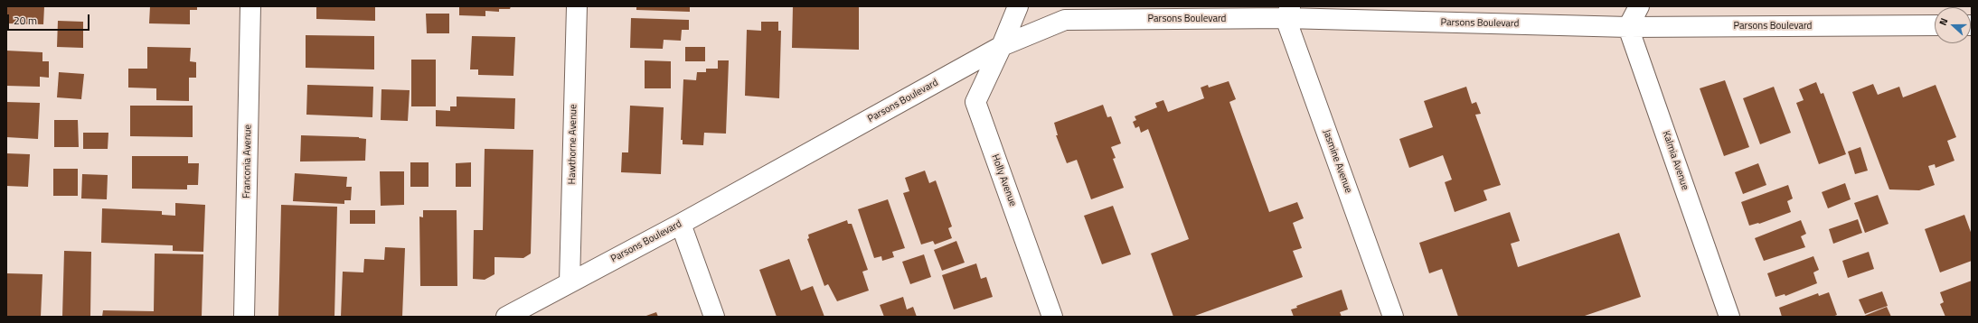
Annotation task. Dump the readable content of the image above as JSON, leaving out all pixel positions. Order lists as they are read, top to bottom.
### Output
{
  "streets": {
    "street": [
      "Parsons Boulevard",
      "Hawthorne Avenue",
      "Kalmia Avenue",
      "Franconia Avenue",
      "Jasmine Avenue",
      "Holly Avenue"
    ]
  },
  "crossings": [
    ["Parsons Boulevard", "Hawthorne Avenue"],
    ["Parsons Boulevard", "Kalmia Avenue"],
    ["Parsons Boulevard", "Jasmine Avenue"],
    ["Parsons Boulevard", "Holly Avenue"]
  ],
  "scale_bar": "20 m",
  "north": "left"
}
